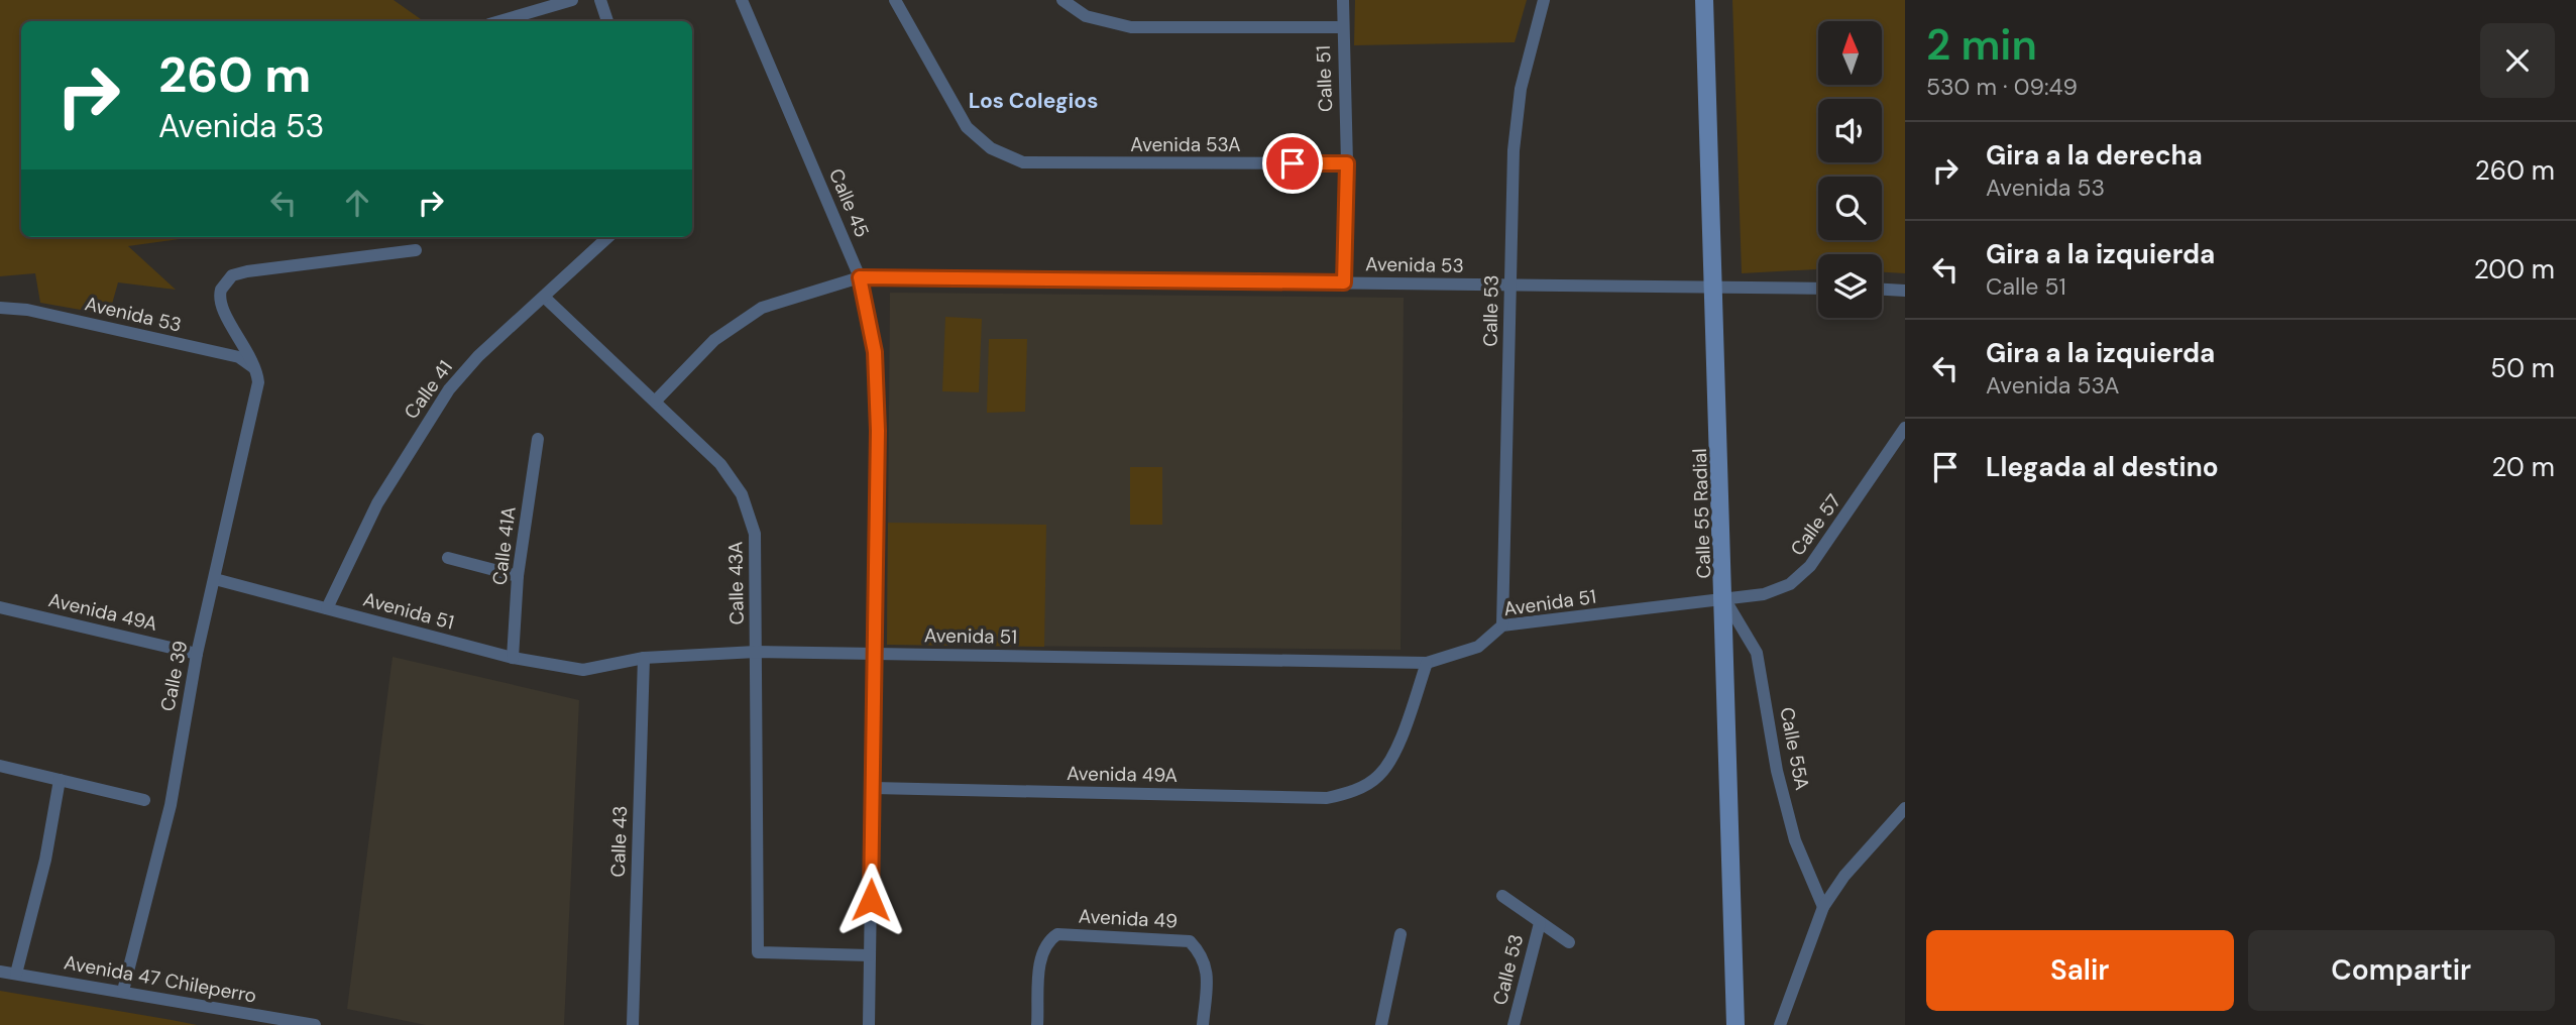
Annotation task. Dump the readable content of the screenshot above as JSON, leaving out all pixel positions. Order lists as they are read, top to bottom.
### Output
{
  "streets": {
    "main road": ["Calle 55 Radial"],
    "street": [
      "Calle 51",
      "Avenida 53A",
      "Calle 45",
      "Avenida 53",
      "Calle 53",
      "Calle 41",
      "Calle 57",
      "Calle 41A",
      "Calle 43A",
      "Avenida 51",
      "Avenida 49A",
      "Calle 39",
      "Calle 55A",
      "Calle 43",
      "Avenida 49",
      "Avenida 47 Chileperro"
    ]
  },
  "crossings": [
    ["Calle 51", "Avenida 53A"],
    ["Calle 51", "Avenida 53"],
    ["Calle 45", "Avenida 53"],
    ["Calle 45", "Calle 43A"],
    ["Calle 45", "Avenida 51"],
    ["Calle 45", "Avenida 49A"],
    ["Avenida 53", "Calle 53"],
    ["Avenida 53", "Calle 55 Radial"],
    ["Avenida 53", "Calle 43A"],
    ["Avenida 53", "Calle 39"],
    ["Calle 53", "Avenida 51"],
    ["Calle 41", "Calle 43A"],
    ["Calle 41", "Avenida 51"],
    ["Calle 55 Radial", "Calle 57"],
    ["Calle 55 Radial", "Avenida 51"],
    ["Calle 55 Radial", "Calle 55A"],
    ["Calle 57", "Avenida 51"],
    ["Calle 57", "Calle 55A"],
    ["Calle 41A", "Avenida 51"],
    ["Calle 43A", "Avenida 51"],
    ["Avenida 51", "Avenida 49A"],
    ["Avenida 51", "Calle 39"],
    ["Avenida 51", "Calle 55A"],
    ["Avenida 51", "Calle 43"],
    ["Avenida 49A", "Calle 39"],
    ["Calle 39", "Avenida 47 Chileperro"]
  ],
  "districts": ["Los Colegios"],
  "north": "top",
  "page": {
    "heading": ["2 min", "530 m · 09:49"],
    "turn": ["260 m", "Avenida 53"],
    "list": [
      {
        "name": "Gira a la derecha",
        "note": "Avenida 53",
        "value": "260 m"
      },
      {
        "name": "Gira a la izquierda",
        "note": "Calle 51",
        "value": "200 m"
      },
      {
        "name": "Gira a la izquierda",
        "note": "Avenida 53A",
        "value": "50 m"
      },
      {
        "name": "Llegada al destino",
        "value": "20 m"
      }
    ],
    "buttons": ["Salir", "Compartir"]
  }
}
